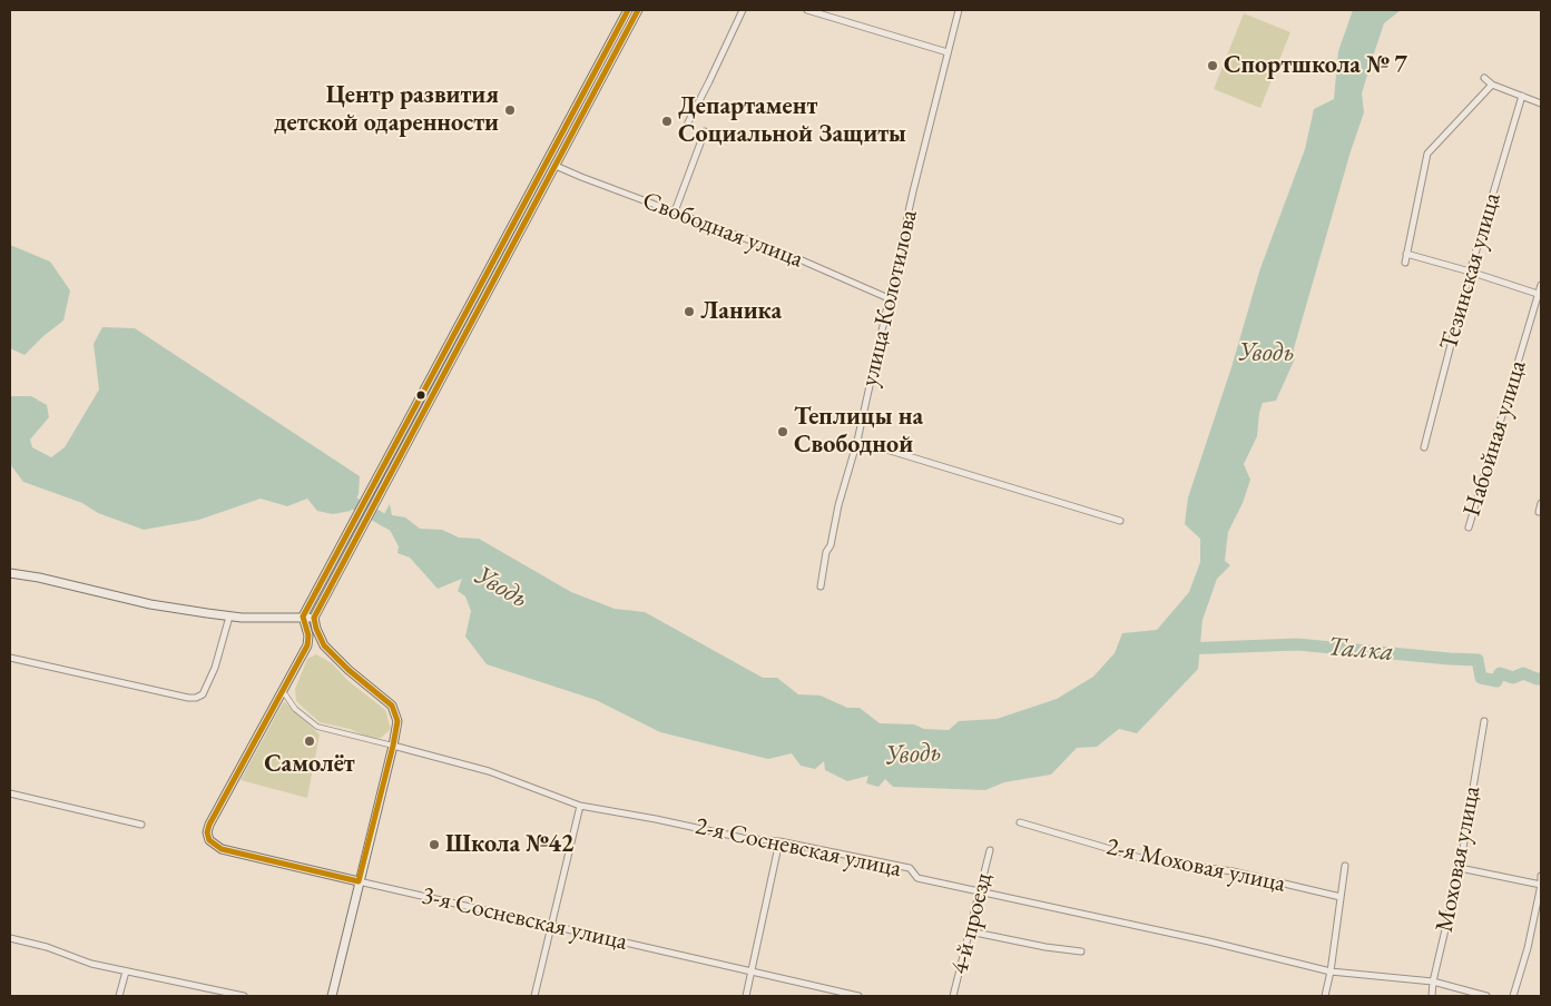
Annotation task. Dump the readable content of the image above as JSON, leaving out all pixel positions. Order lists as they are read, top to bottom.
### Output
{
  "streets": {
    "main road": ["3-я Сосневская улица"],
    "street": [
      "Свободная улица",
      "Тезинская улица",
      "улица Колотилова",
      "Набойная улица",
      "2-я Сосневская улица",
      "Моховая улица",
      "2-я Моховая улица",
      "4-й проезд"
    ]
  },
  "crossings": [
    ["Свободная улица", "улица Колотилова"],
    ["2-я Сосневская улица", "Моховая улица"],
    ["2-я Сосневская улица", "3-я Сосневская улица"],
    ["2-я Сосневская улица", "4-й проезд"]
  ],
  "water": ["Уводь", "Талка"],
  "places": [
    "Спортшкола № 7",
    "Центр развития детской одаренности",
    "Департамент Социальной Защиты",
    "Ланика",
    "Теплицы на Свободной",
    "Самолёт",
    "Школа №42"
  ]
}
